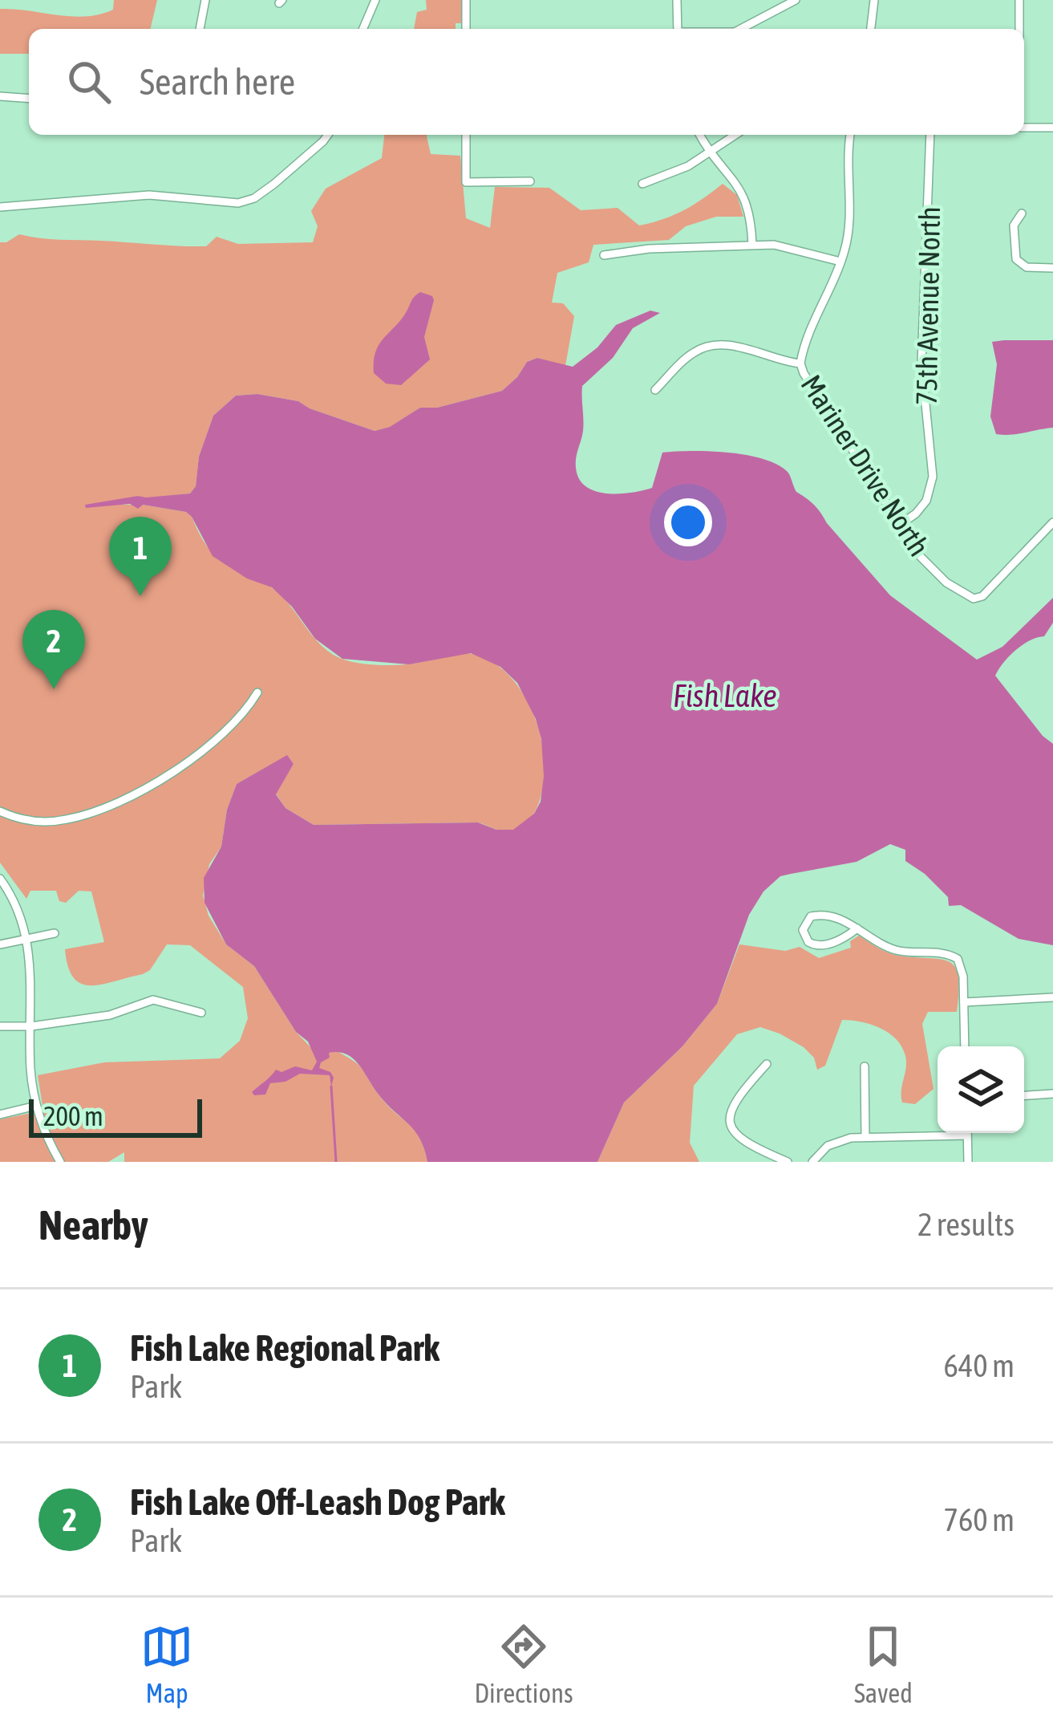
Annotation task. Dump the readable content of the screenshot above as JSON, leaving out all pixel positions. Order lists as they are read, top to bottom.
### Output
{
  "streets": {
    "street": ["75th Avenue North", "Mariner Drive North"]
  },
  "crossings": [
    ["75th Avenue North", "Mariner Drive North"]
  ],
  "water": ["Fish Lake"],
  "scale_bar": "200 m",
  "page": {
    "search": "Search here",
    "pins": ["1", "2"],
    "scale": "200 m",
    "heading": ["Nearby", "2 results"],
    "list": [
      {
        "mark": "1",
        "name": "Fish Lake Regional Park",
        "note": "Park",
        "value": "640 m"
      },
      {
        "mark": "2",
        "name": "Fish Lake Off-Leash Dog Park",
        "note": "Park",
        "value": "760 m"
      }
    ],
    "nav": ["Map", "Directions", "Saved"]
  }
}
